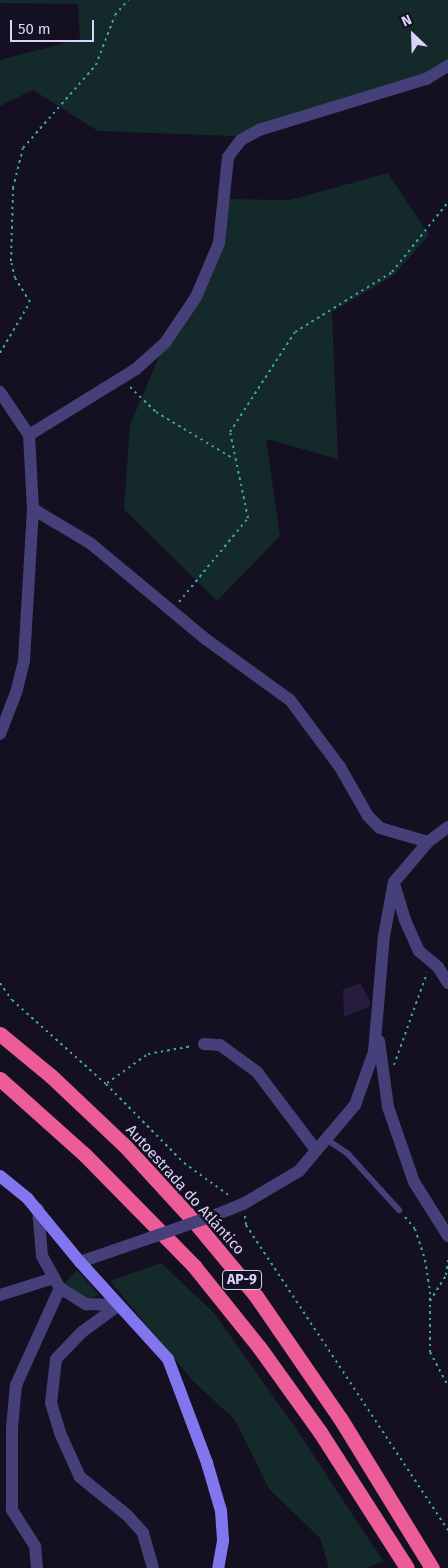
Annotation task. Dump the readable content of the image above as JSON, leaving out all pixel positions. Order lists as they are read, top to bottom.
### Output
{
  "streets": {
    "highway": ["Autoestrada do Atlántico", "AP-9"]
  },
  "scale_bar": "50 m",
  "north": "top left"
}
